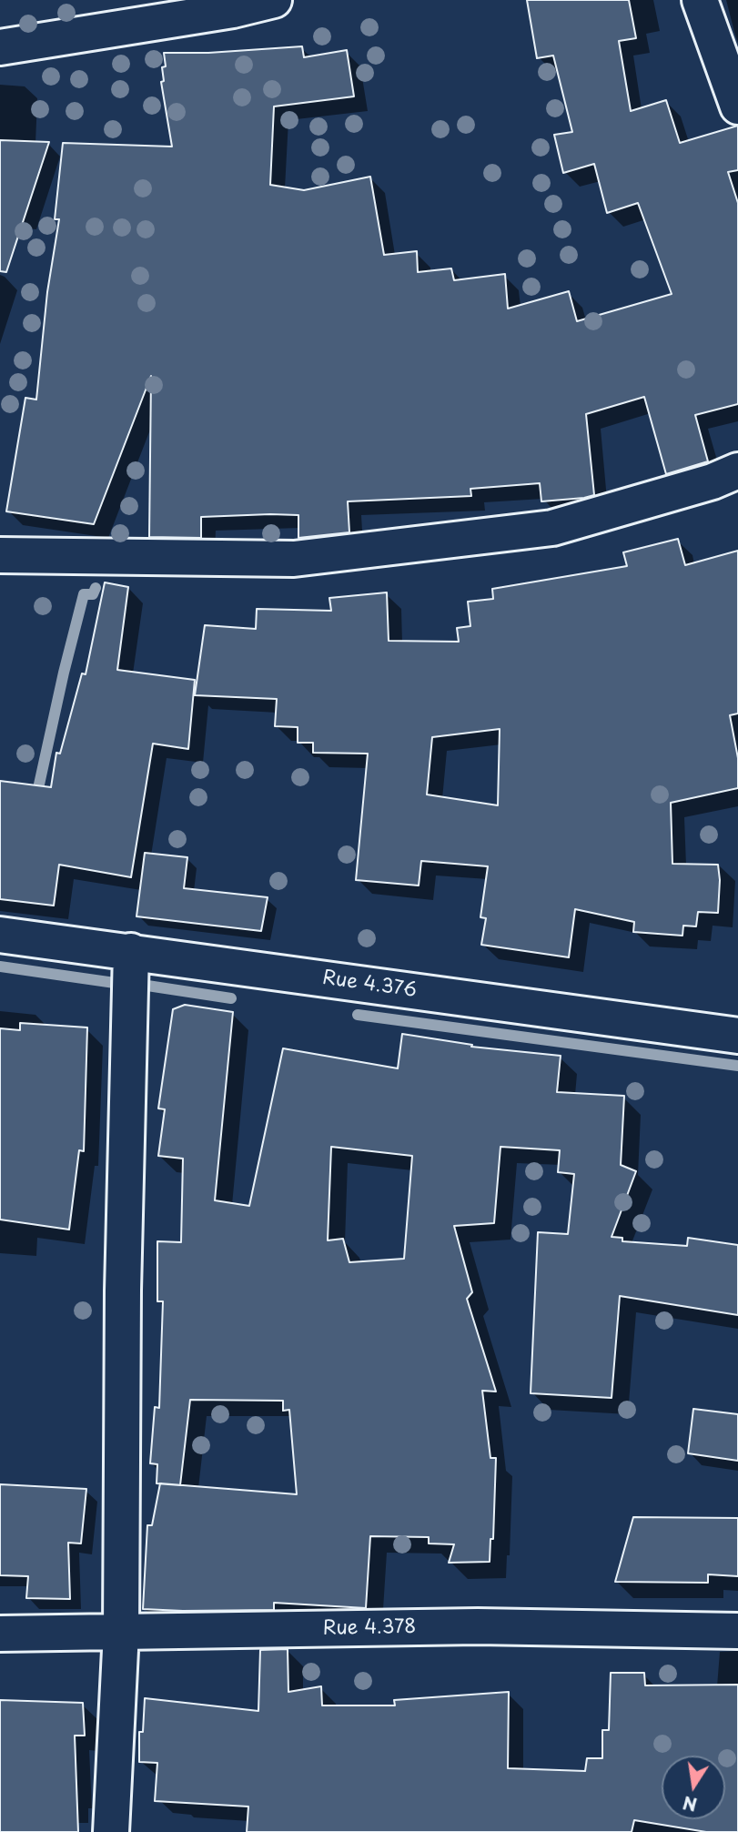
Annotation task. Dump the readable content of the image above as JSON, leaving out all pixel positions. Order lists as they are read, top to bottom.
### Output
{
  "streets": {
    "street": ["Rue 4.376", "Rue 4.378"]
  },
  "north": "bottom"
}
